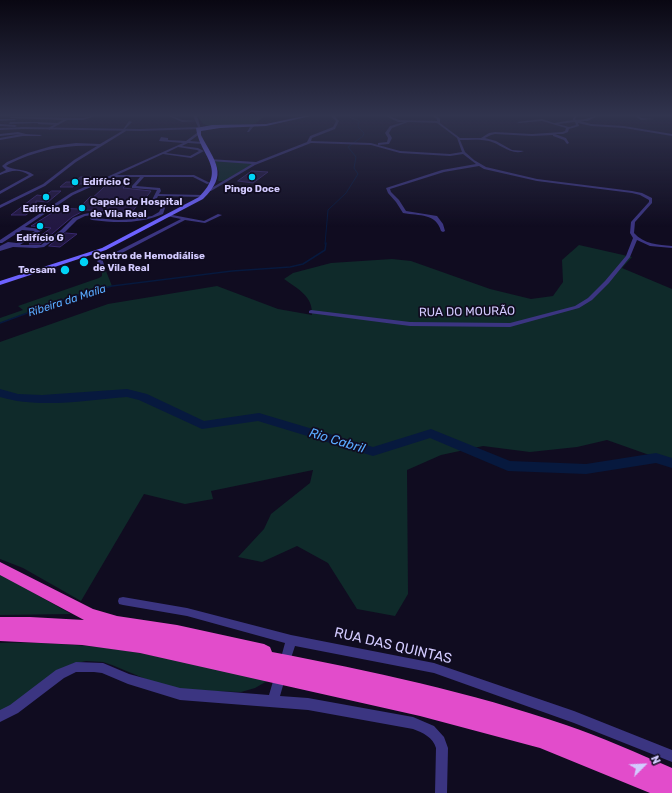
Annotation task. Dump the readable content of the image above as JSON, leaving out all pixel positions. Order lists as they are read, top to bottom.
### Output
{
  "streets": {
    "street": ["RUA DO MOURÃO", "RUA DAS QUINTAS"]
  },
  "water": ["Ribeira da Maíla", "Rio Cabril"],
  "places": [
    "Pingo Doce",
    "Edifício C",
    "Edifício B",
    "Capela do Hospital de Vila Real",
    "Edifício G",
    "Centro de Hemodiálise de Vila Real",
    "Tecsam"
  ],
  "north": "top right"
}
